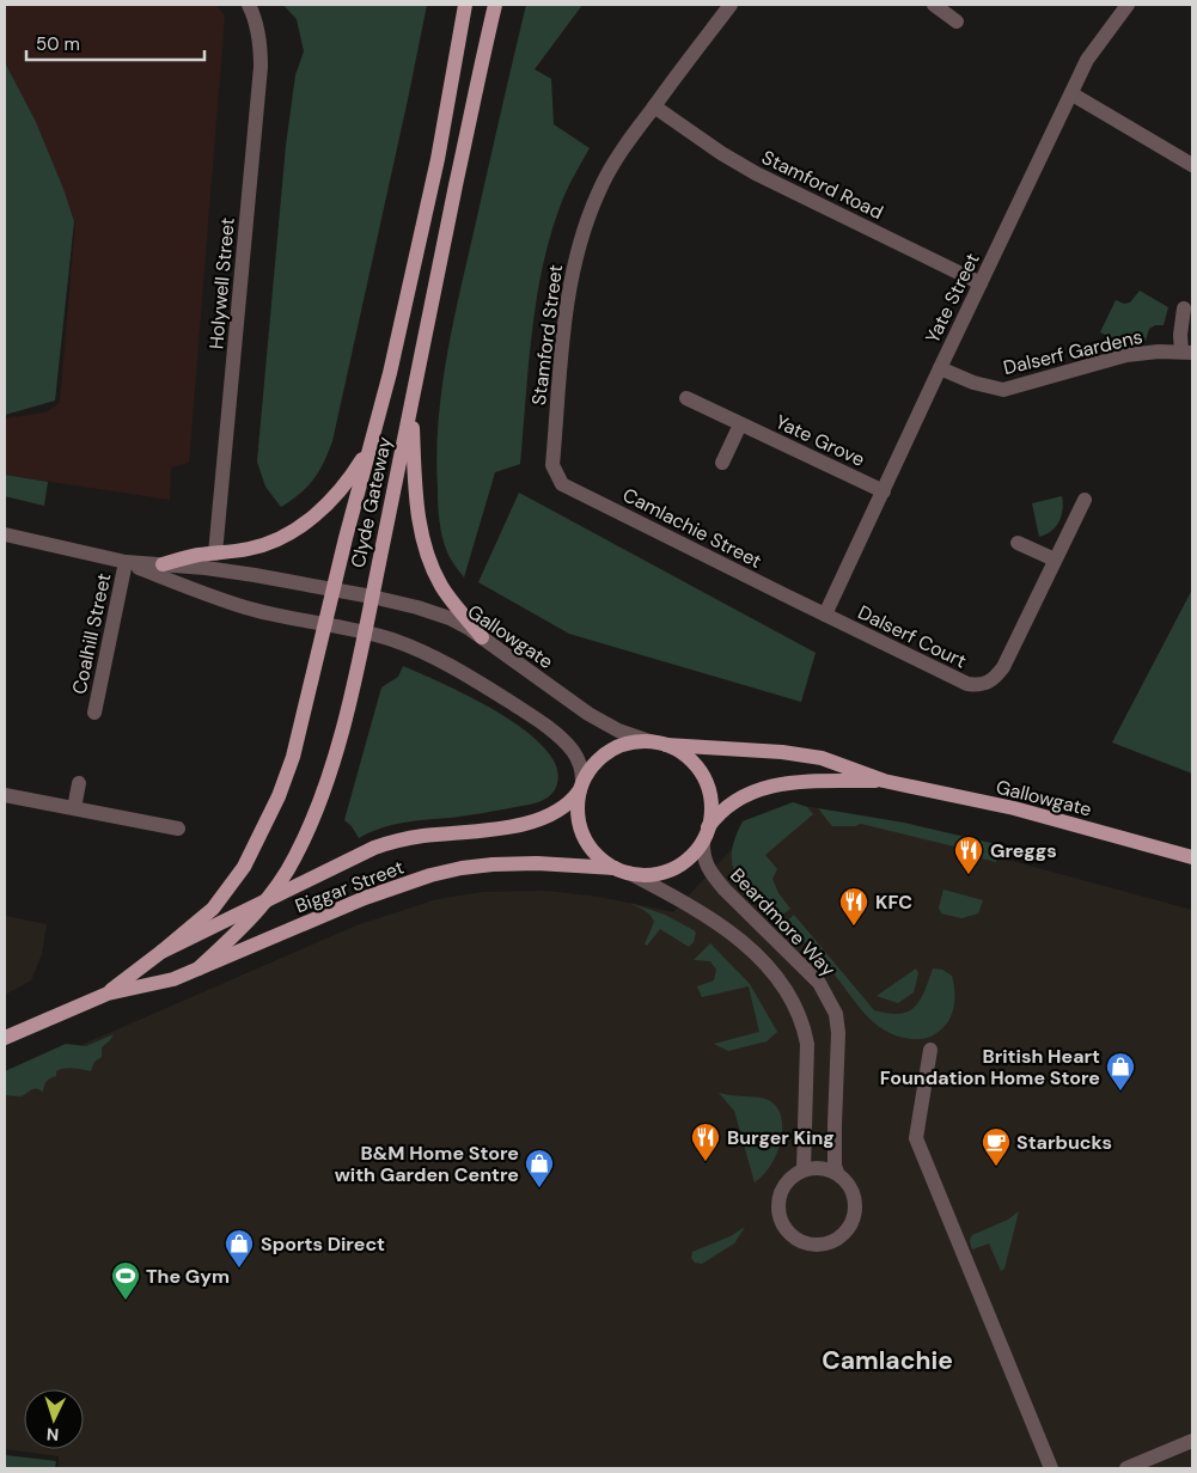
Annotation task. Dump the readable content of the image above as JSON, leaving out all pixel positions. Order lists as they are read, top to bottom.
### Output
{
  "streets": {
    "main road": ["Clyde Gateway", "Gallowgate", "Biggar Street"],
    "street": [
      "Stamford Road",
      "Holywell Street",
      "Yate Street",
      "Stamford Street",
      "Dalserf Gardens",
      "Yate Grove",
      "Camlachie Street",
      "Coalhill Street",
      "Dalserf Court",
      "Beardmore Way"
    ]
  },
  "crossings": [
    ["Stamford Road", "Yate Street"],
    ["Stamford Road", "Stamford Street"],
    ["Yate Street", "Dalserf Gardens"],
    ["Yate Street", "Yate Grove"],
    ["Yate Street", "Camlachie Street"],
    ["Yate Street", "Dalserf Court"],
    ["Stamford Street", "Camlachie Street"],
    ["Clyde Gateway", "Gallowgate"],
    ["Clyde Gateway", "Biggar Street"],
    ["Camlachie Street", "Dalserf Court"],
    ["Coalhill Street", "Gallowgate"],
    ["Gallowgate", "Biggar Street"],
    ["Gallowgate", "Beardmore Way"],
    ["Biggar Street", "Beardmore Way"]
  ],
  "districts": ["Camlachie"],
  "places": {
    "restaurant": ["Greggs", "KFC", "Burger King"],
    "shop": ["British Heart Foundation Home Store", "B&M Home Store with Garden Centre", "Sports Direct"],
    "cafe": ["Starbucks"],
    "sports": ["The Gym"]
  },
  "scale_bar": "50 m",
  "north": "bottom"
}
